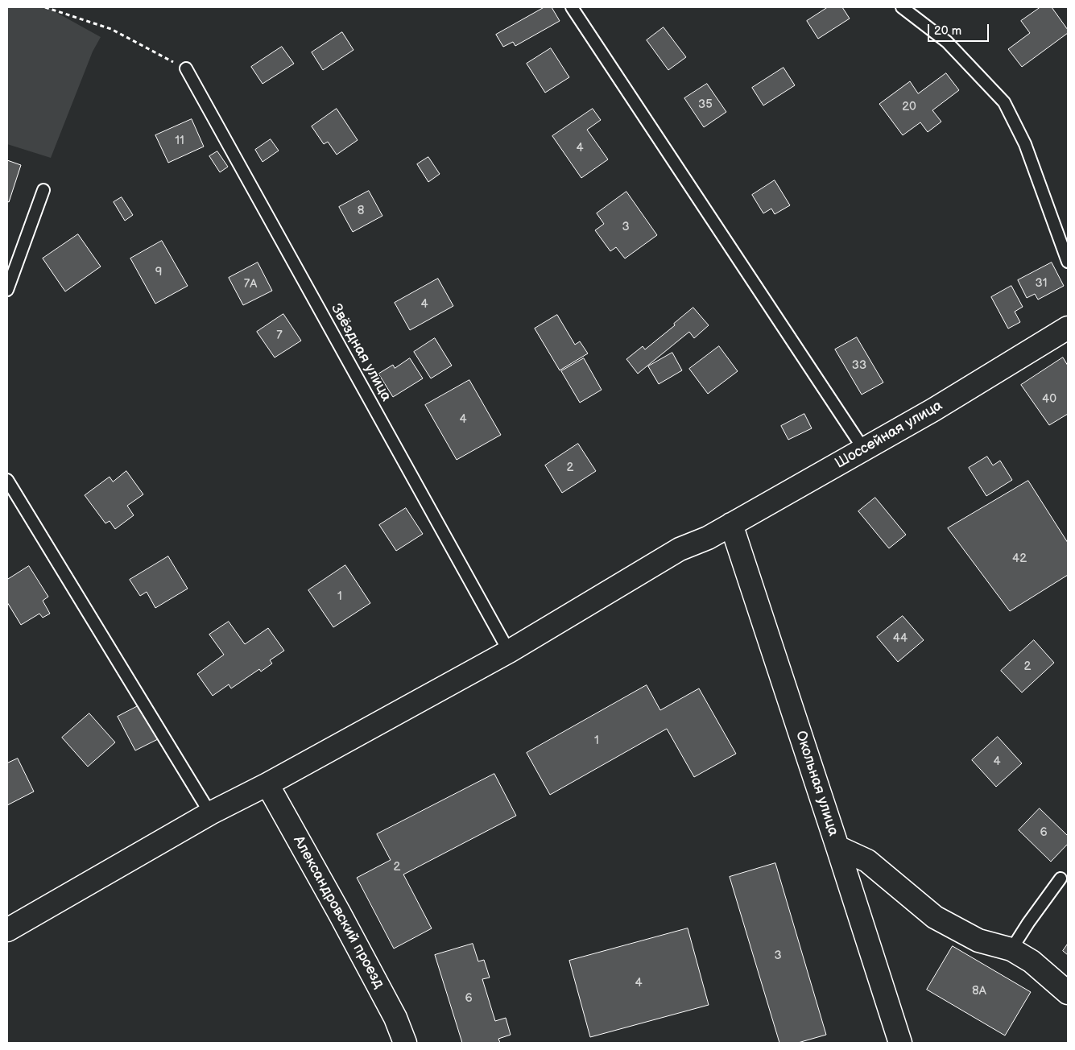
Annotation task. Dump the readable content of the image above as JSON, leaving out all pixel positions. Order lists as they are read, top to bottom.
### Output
{
  "streets": {
    "street": ["Шоссейная улица", "Окольная улица", "Александровский проезд"],
    "lane": ["Звёздная улица"]
  },
  "crossings": [
    ["Звёздная улица", "Шоссейная улица"],
    ["Шоссейная улица", "Окольная улица"],
    ["Шоссейная улица", "Александровский проезд"]
  ],
  "house_numbers": [
    "35",
    "20",
    "11",
    "4",
    "8",
    "3",
    "9",
    "31",
    "7А",
    "4",
    "7",
    "33",
    "40",
    "4",
    "2",
    "42",
    "1",
    "44",
    "2",
    "1",
    "4",
    "6",
    "2",
    "3",
    "4",
    "8А",
    "6"
  ],
  "scale_bar": "20 m"
}
